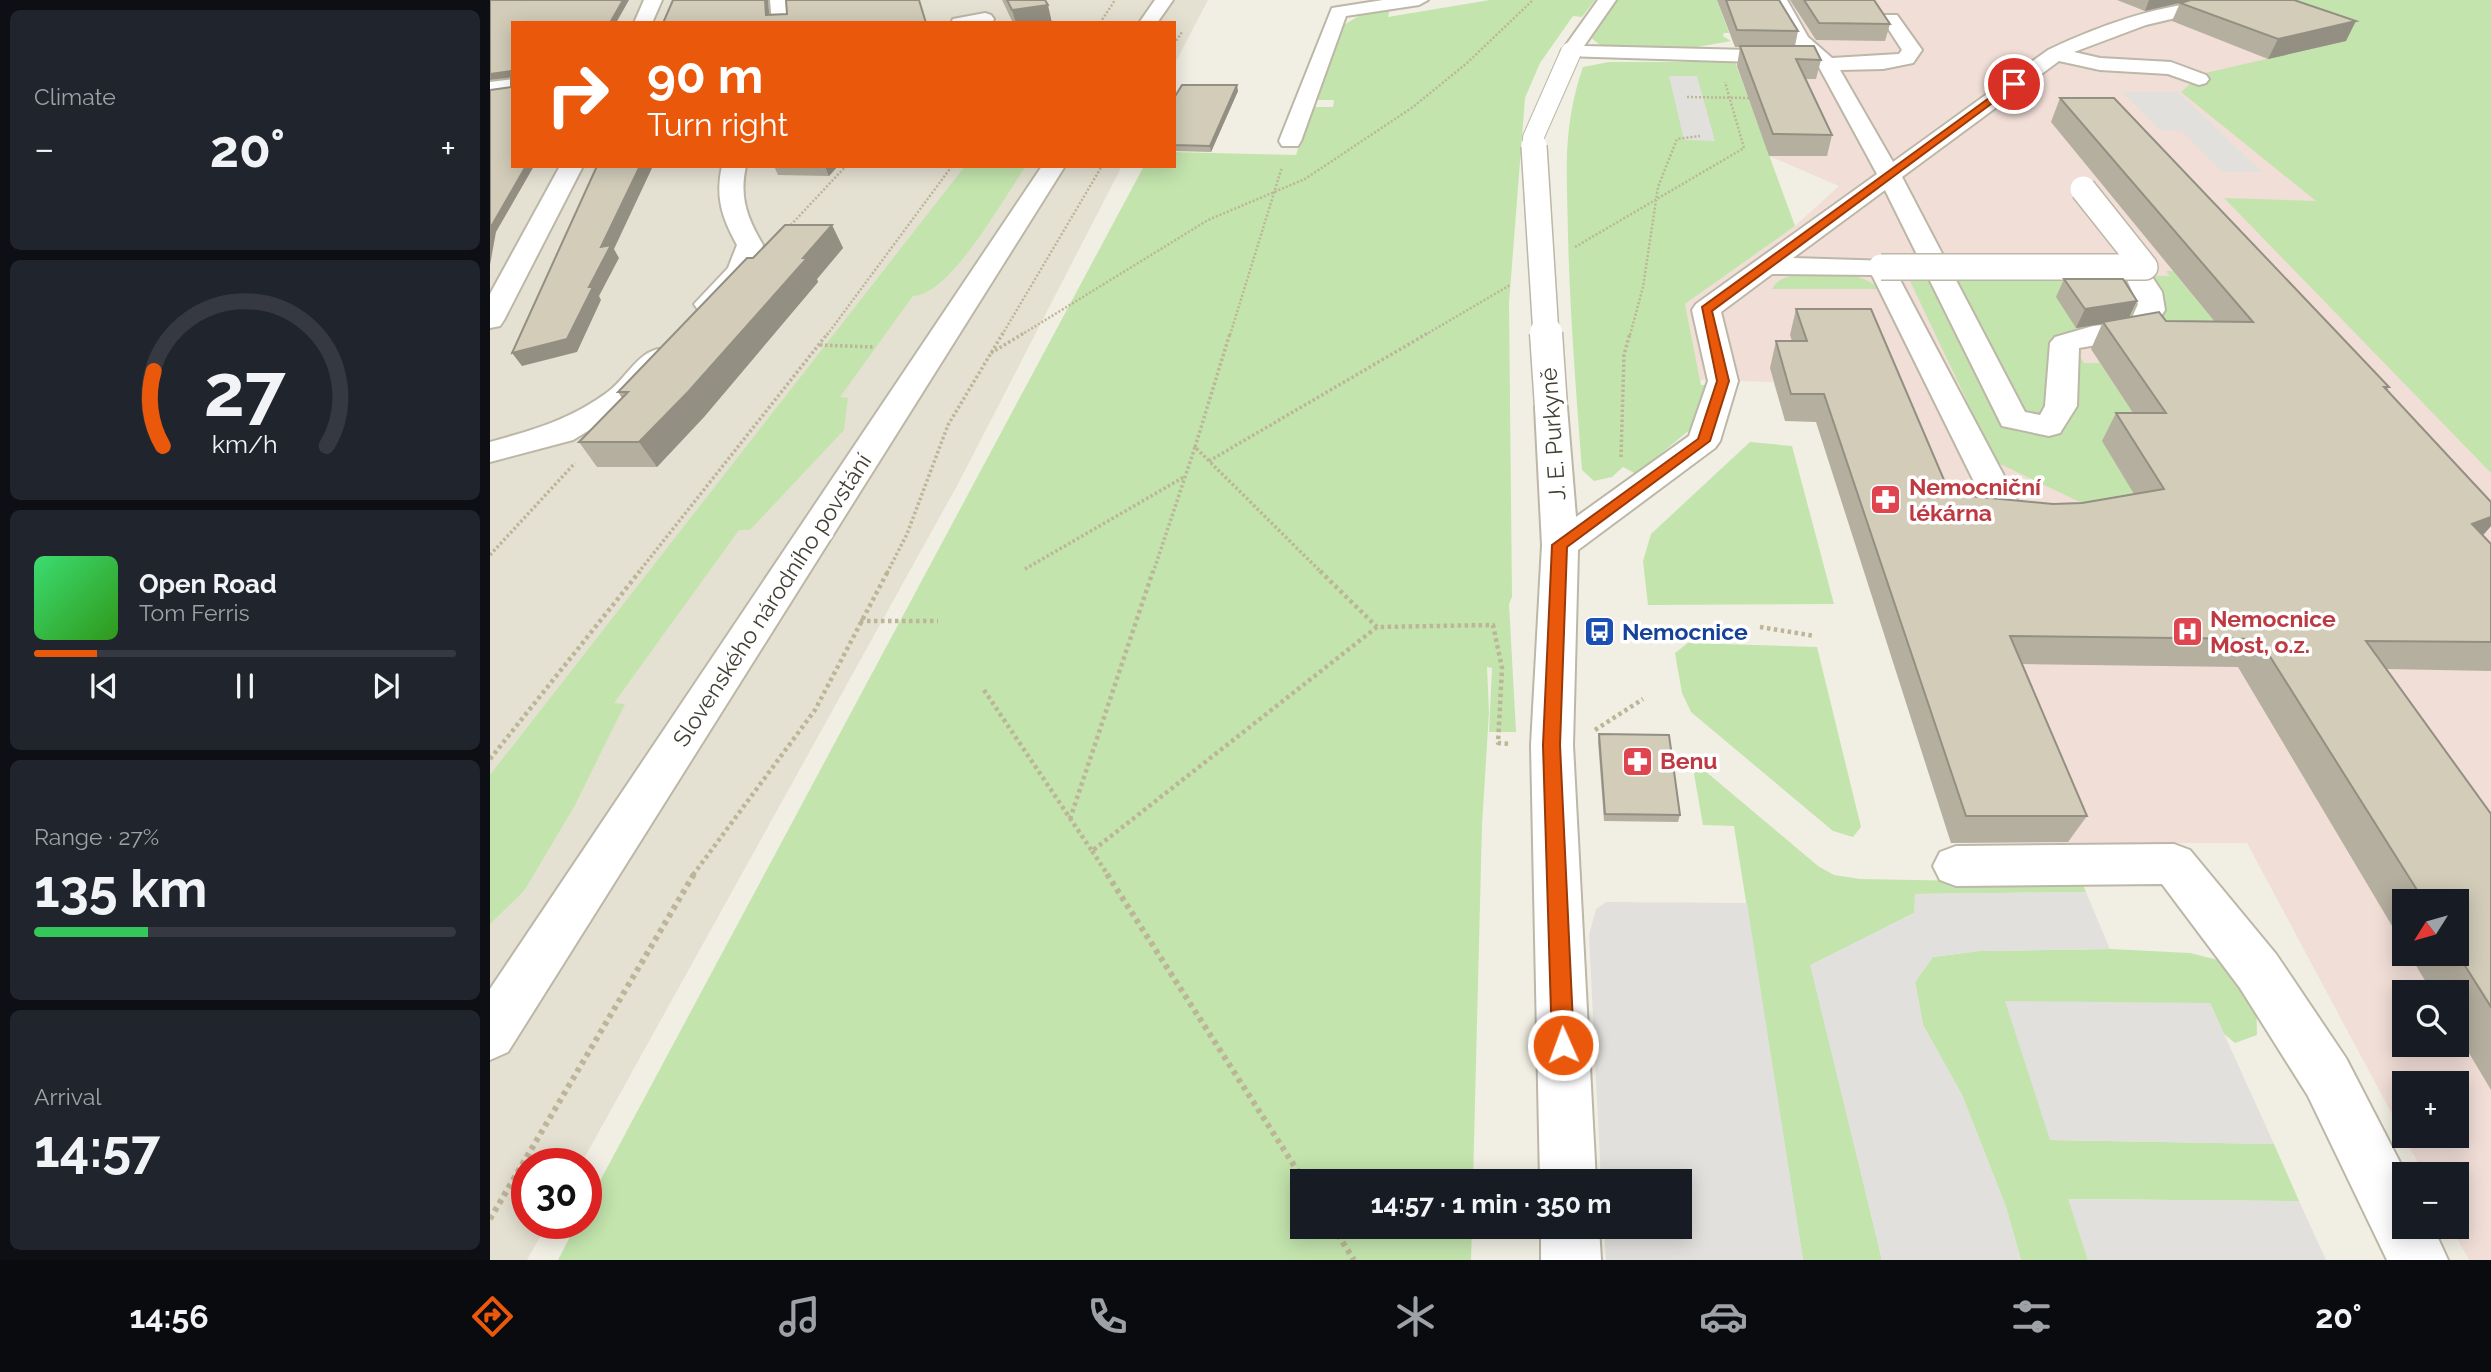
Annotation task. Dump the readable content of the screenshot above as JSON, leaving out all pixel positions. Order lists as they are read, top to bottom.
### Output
{
  "streets": {
    "street": ["J. E. Purkyně", "Slovenského národního povstání"]
  },
  "places": {
    "pharmacy": ["Nemocniční lékárna", "Benu"],
    "bus stop": ["Nemocnice"],
    "hospital": ["Nemocnice Most, o.z."]
  },
  "north": "bottom left",
  "page": {
    "tile": [
      "Climate",
      ["Range · 27%", "135 km"],
      ["Arrival", "14:57"]
    ],
    "turn": ["90 m", "Turn right"],
    "heat": ["−", "20°", "+"],
    "song": ["Open Road", "Tom Ferris"],
    "map_buttons": ["+", "−"],
    "limit": "30",
    "trip": "14:57 · 1 min · 350 m",
    "tabs": ["14:56", "20°"],
    "gauge": ["27", "km/h"]
  }
}
